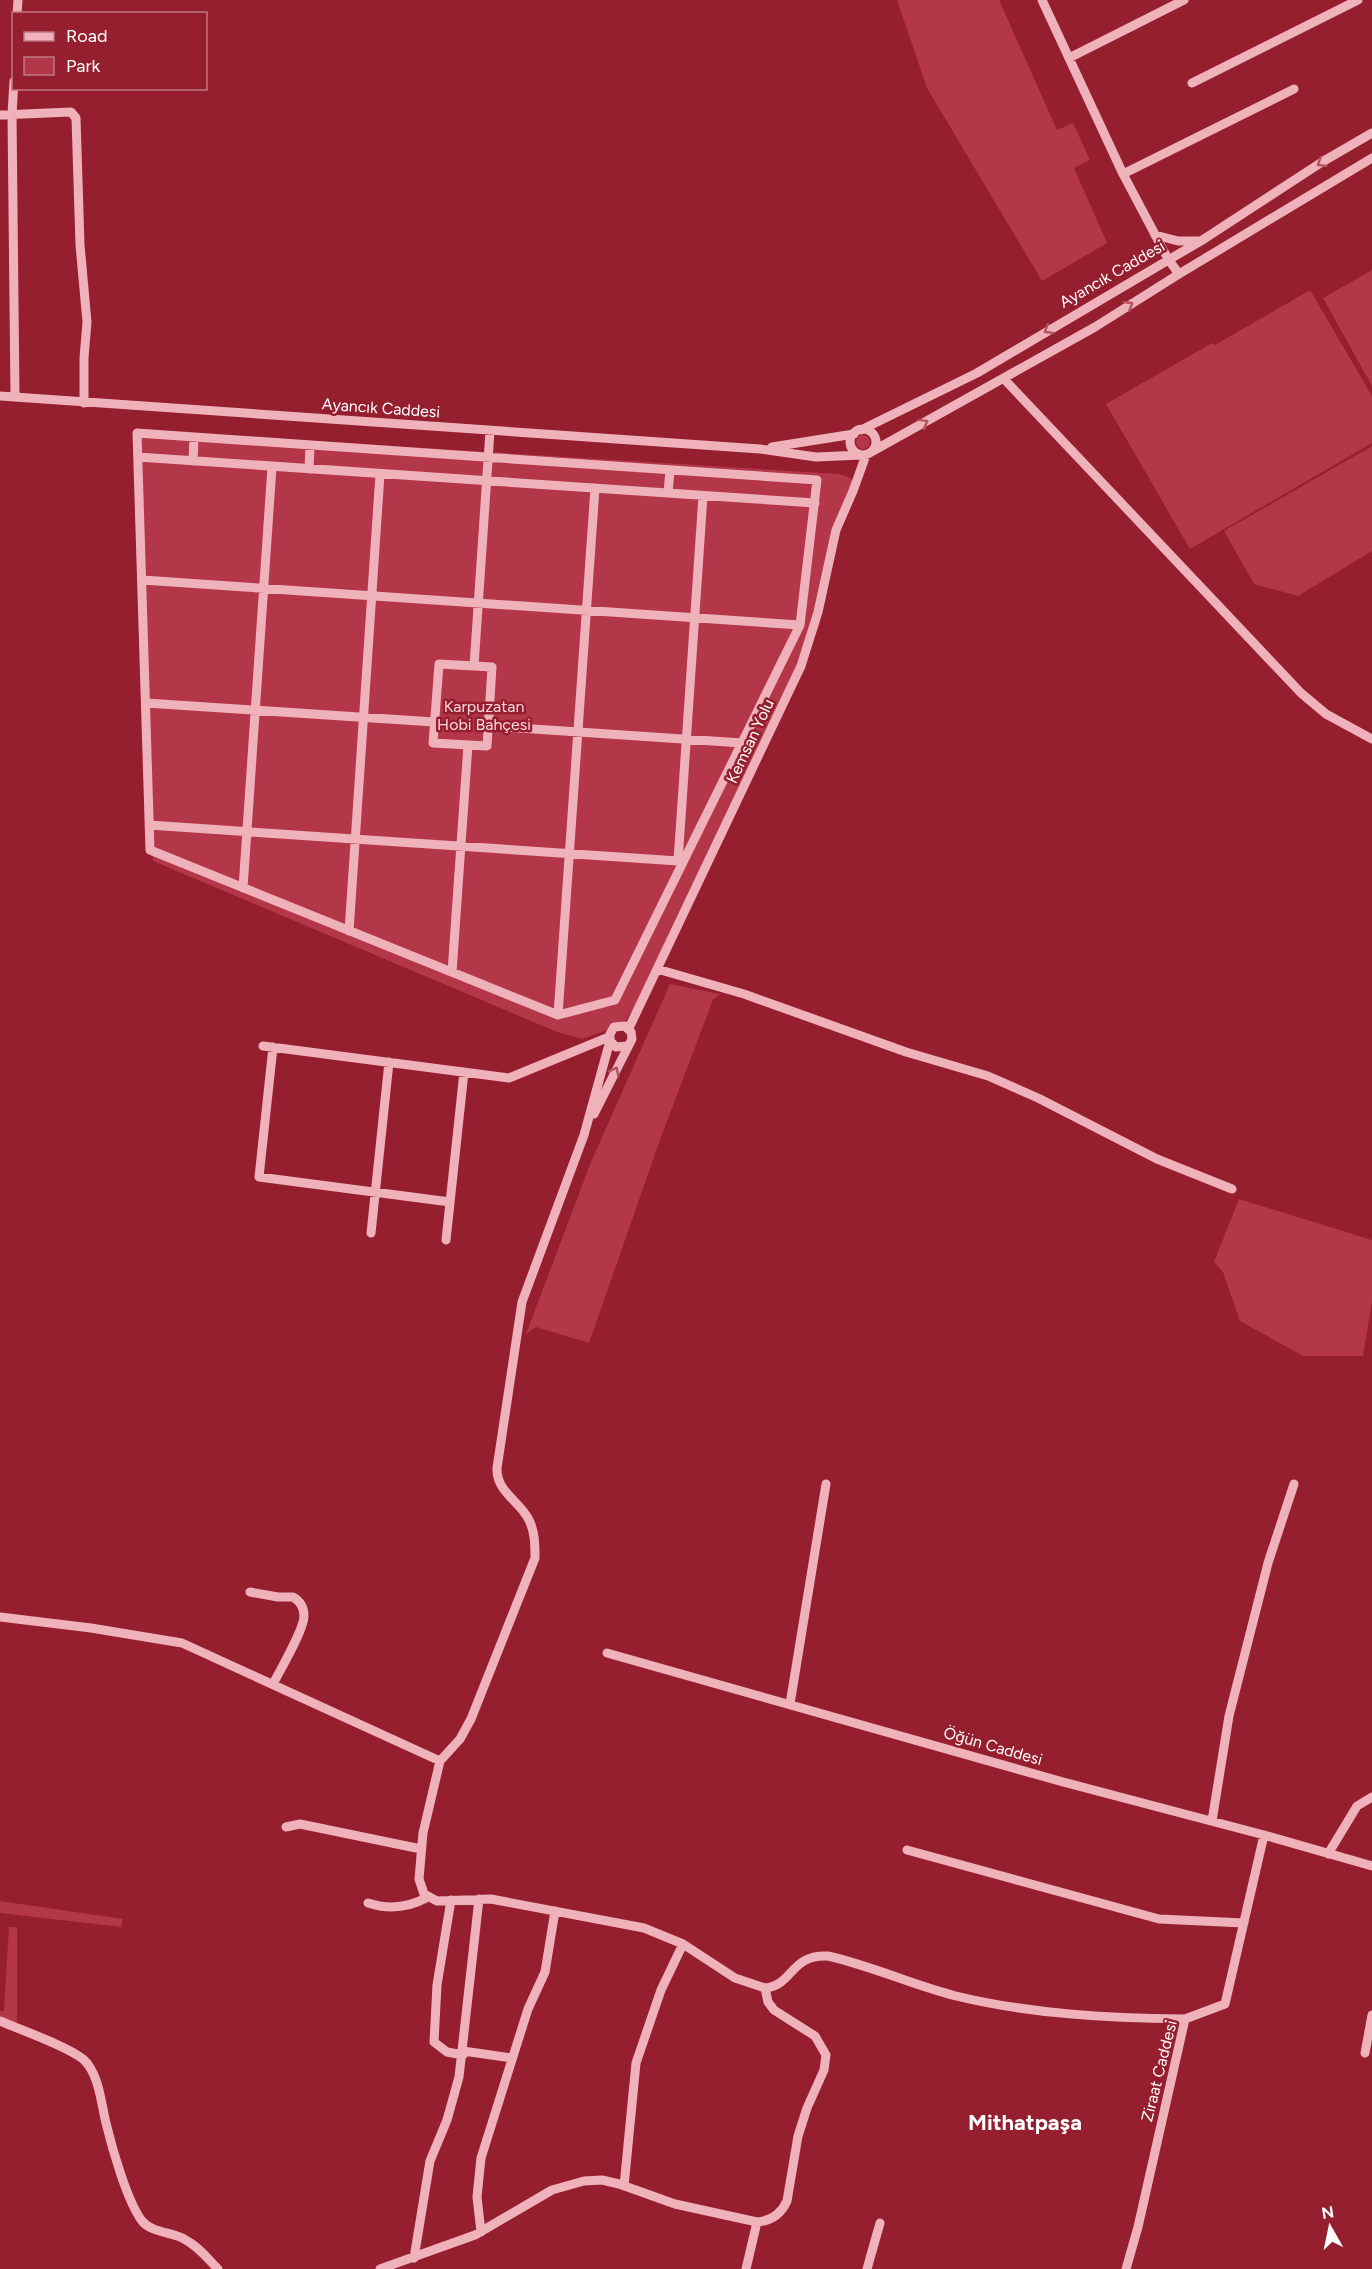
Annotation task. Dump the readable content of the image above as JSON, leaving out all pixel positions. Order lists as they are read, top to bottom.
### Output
{
  "streets": {
    "street": [
      "Ayancık Caddesi",
      "Kemsan Yolu",
      "Öğün Caddesi",
      "Ziraat Caddesi"
    ]
  },
  "crossings": [
    ["Ayancık Caddesi", "Kemsan Yolu"],
    ["Öğün Caddesi", "Ziraat Caddesi"]
  ],
  "districts": ["Mithatpaşa"],
  "parks": ["Karpuzatan Hobi Bahçesi"],
  "legend": ["Road", "Park"],
  "north": "top"
}
